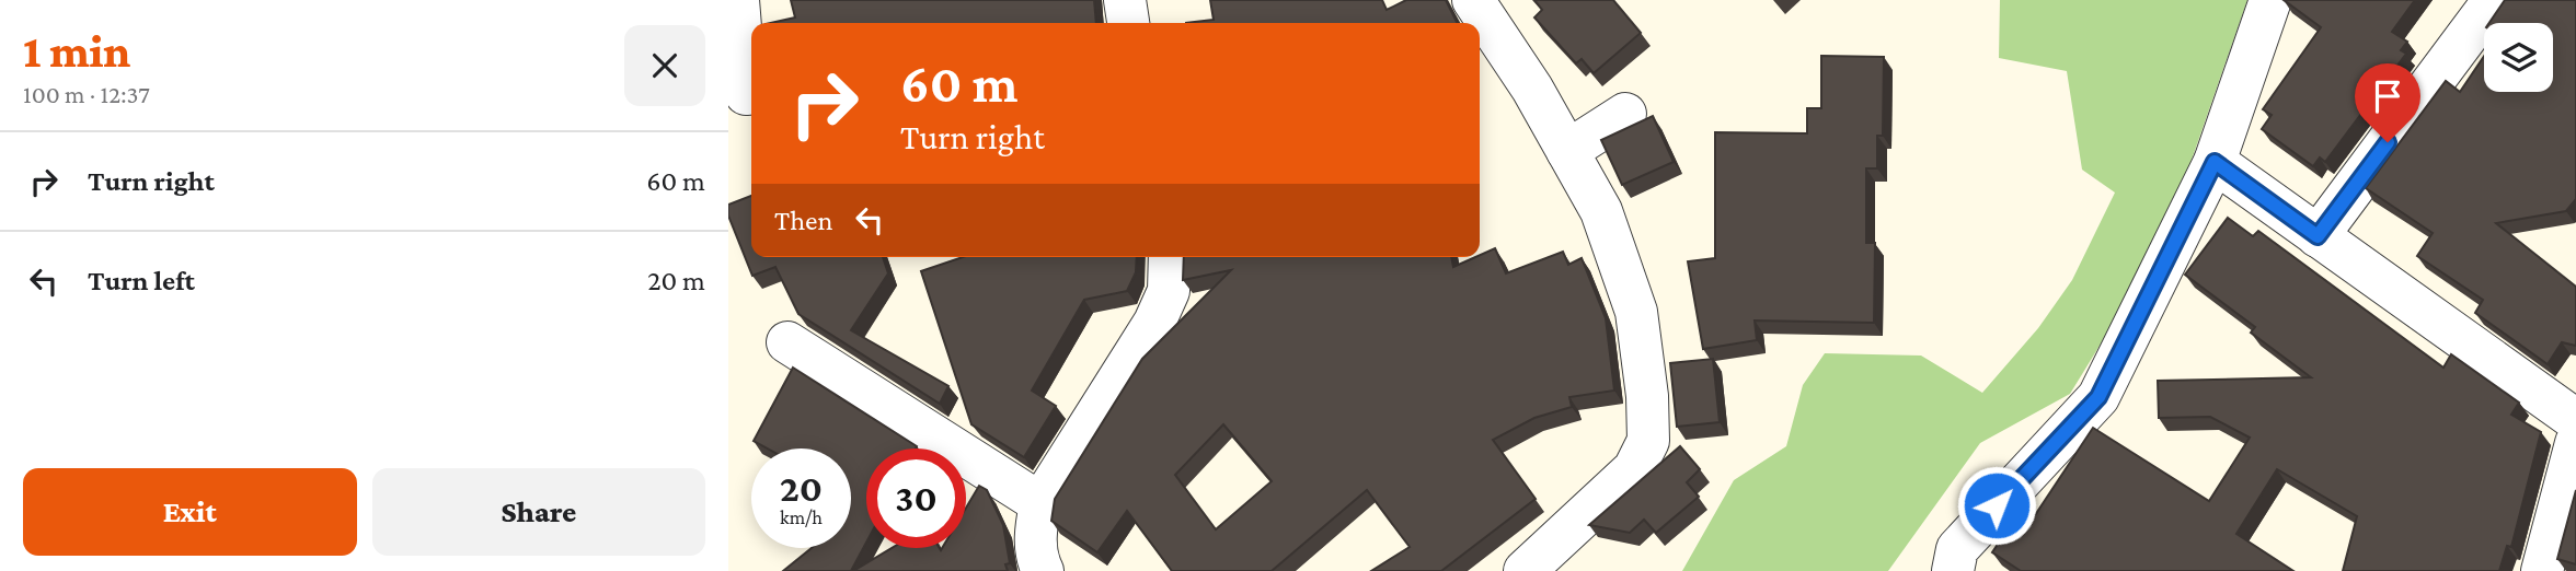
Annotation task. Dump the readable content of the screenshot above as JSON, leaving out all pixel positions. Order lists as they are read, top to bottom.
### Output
{
  "page": {
    "heading": ["1 min", "100 m · 12:37"],
    "turn": ["60 m", "Turn right"],
    "list": [
      {
        "name": "Turn right",
        "value": "60 m"
      },
      {
        "name": "Turn left",
        "value": "20 m"
      }
    ],
    "then": "Then",
    "speed": "20 km/h",
    "limit": "30",
    "buttons": ["Exit", "Share"]
  }
}
